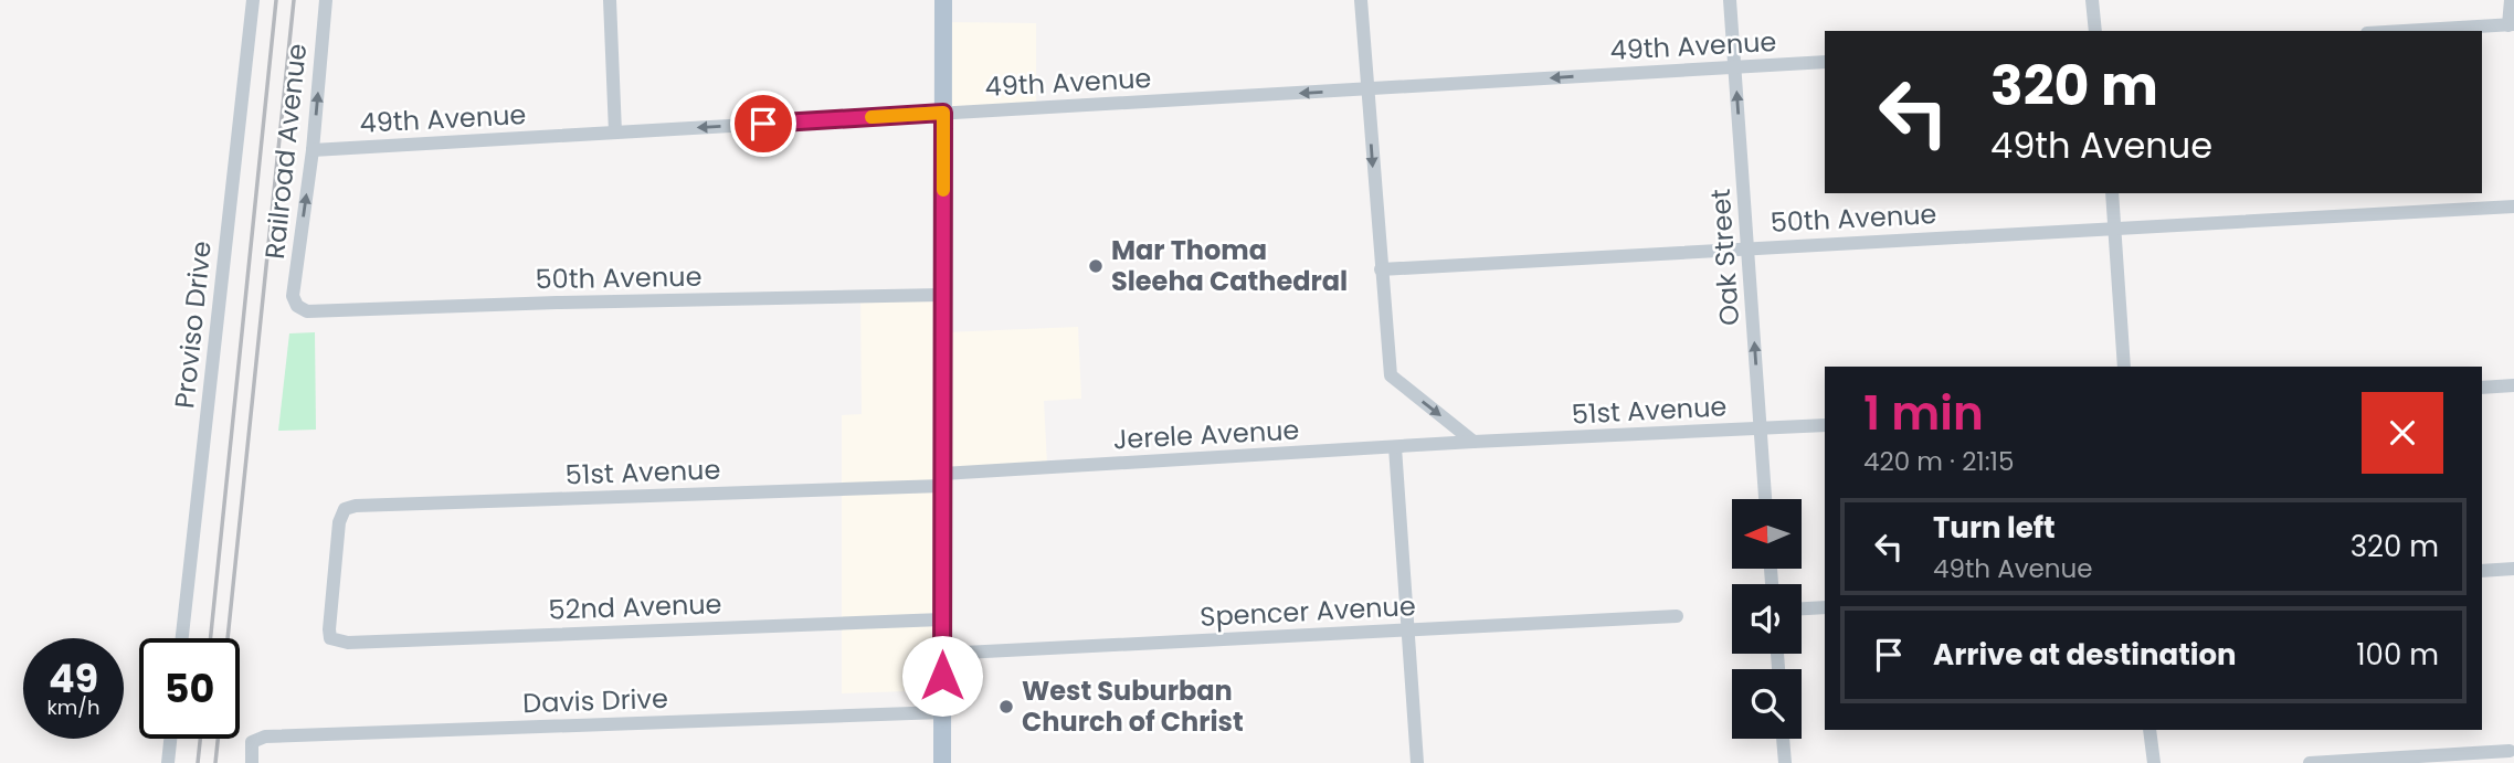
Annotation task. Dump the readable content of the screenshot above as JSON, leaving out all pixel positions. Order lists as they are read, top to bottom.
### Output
{
  "streets": {
    "street": [
      "49th Avenue",
      "Railroad Avenue",
      "50th Avenue",
      "Oak Street",
      "Proviso Drive",
      "51st Avenue",
      "Jerele Avenue",
      "52nd Avenue",
      "Spencer Avenue",
      "Davis Drive"
    ]
  },
  "crossings": [
    ["49th Avenue", "Railroad Avenue"],
    ["49th Avenue", "Oak Street"],
    ["Railroad Avenue", "50th Avenue"],
    ["50th Avenue", "Oak Street"],
    ["Oak Street", "51st Avenue"],
    ["51st Avenue", "Jerele Avenue"],
    ["51st Avenue", "52nd Avenue"]
  ],
  "one_way": ["49th Avenue", "Railroad Avenue", "Oak Street"],
  "places": ["Mar Thoma Sleeha Cathedral", "West Suburban Church of Christ"],
  "north": "left",
  "page": {
    "turn": ["320 m", "49th Avenue"],
    "heading": ["1 min", "420 m · 21:15"],
    "list": [
      {
        "name": "Turn left",
        "note": "49th Avenue",
        "value": "320 m"
      },
      {
        "name": "Arrive at destination",
        "value": "100 m"
      }
    ],
    "speed": "49 km/h",
    "limit": "50"
  }
}
